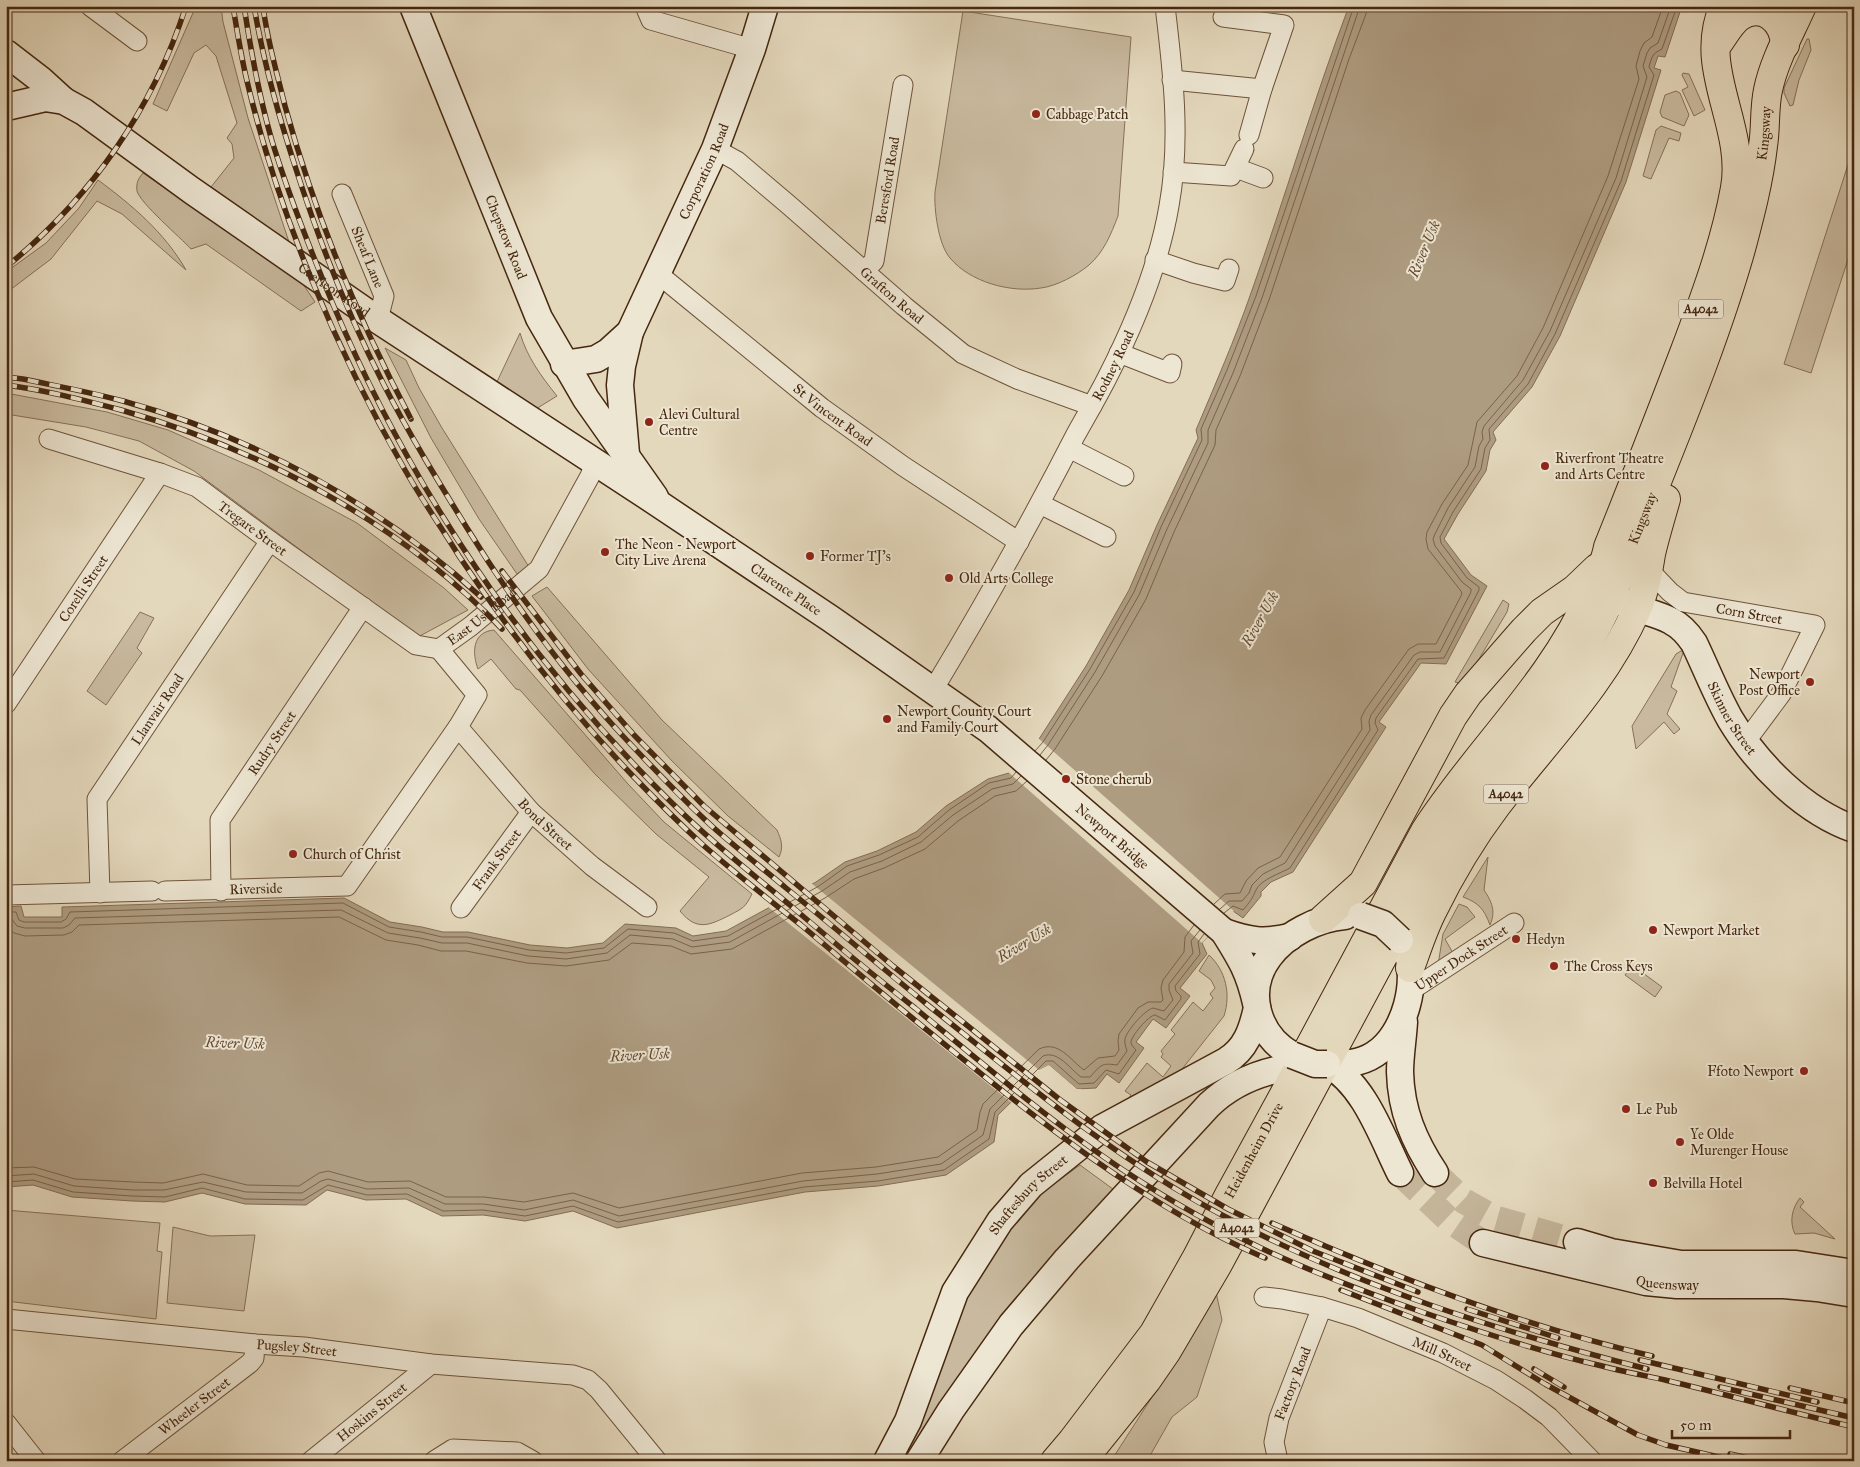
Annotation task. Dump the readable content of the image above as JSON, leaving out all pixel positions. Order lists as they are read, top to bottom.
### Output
{
  "streets": {
    "main road": [
      "Kingsway",
      "Corporation Road",
      "Chepstow Road",
      "Caerleon Road",
      "A4042",
      "Clarence Place",
      "Skinner Street",
      "Newport Bridge",
      "Heidenheim Drive",
      "Shaftesbury Street",
      "Queensway"
    ],
    "street": [
      "Beresford Road",
      "Sheaf Lane",
      "Grafton Road",
      "Rodney Road",
      "St Vincent Road",
      "Tregare Street",
      "Corelli Street",
      "Corn Street",
      "East Usk Road",
      "Llanvair Road",
      "Rudry Street",
      "Bond Street",
      "Frank Street",
      "Riverside",
      "Upper Dock Street",
      "Pugsley Street",
      "Mill Street",
      "Factory Road",
      "Wheeler Street",
      "Hoskins Street"
    ]
  },
  "crossings": [
    ["Kingsway", "A4042"],
    ["Kingsway", "Skinner Street"],
    ["Kingsway", "Heidenheim Drive"],
    ["Corporation Road", "Grafton Road"],
    ["Corporation Road", "St Vincent Road"],
    ["Corporation Road", "Clarence Place"],
    ["Beresford Road", "Grafton Road"],
    ["Chepstow Road", "Clarence Place"],
    ["Sheaf Lane", "Caerleon Road"],
    ["Caerleon Road", "Clarence Place"],
    ["Caerleon Road", "East Usk Road"],
    ["Grafton Road", "Rodney Road"],
    ["A4042", "Corn Street"],
    ["A4042", "Skinner Street"],
    ["A4042", "Newport Bridge"],
    ["A4042", "Upper Dock Street"],
    ["A4042", "Heidenheim Drive"],
    ["A4042", "Shaftesbury Street"],
    ["Rodney Road", "St Vincent Road"],
    ["Rodney Road", "Clarence Place"],
    ["Tregare Street", "Corelli Street"],
    ["Tregare Street", "East Usk Road"],
    ["Tregare Street", "Llanvair Road"],
    ["Tregare Street", "Rudry Street"],
    ["Clarence Place", "Newport Bridge"],
    ["Corn Street", "Skinner Street"],
    ["East Usk Road", "Bond Street"],
    ["East Usk Road", "Riverside"],
    ["Llanvair Road", "Riverside"],
    ["Rudry Street", "Riverside"],
    ["Bond Street", "Frank Street"],
    ["Newport Bridge", "Upper Dock Street"],
    ["Newport Bridge", "Shaftesbury Street"],
    ["Upper Dock Street", "Shaftesbury Street"],
    ["Pugsley Street", "Wheeler Street"],
    ["Pugsley Street", "Hoskins Street"],
    ["Mill Street", "Factory Road"]
  ],
  "water": ["River Usk"],
  "places": [
    "Cabbage Patch",
    "Alevi Cultural Centre",
    "Riverfront Theatre and Arts Centre",
    "The Neon - Newport City Live Arena",
    "Former TJ's",
    "Old Arts College",
    "Newport Post Office",
    "Newport County Court and Family Court",
    "Stone cherub",
    "Church of Christ",
    "Newport Market",
    "Hedyn",
    "The Cross Keys",
    "Ffoto Newport",
    "Le Pub",
    "Ye Olde Murenger House",
    "Belvilla Hotel"
  ],
  "scale_bar": "50 m"
}
